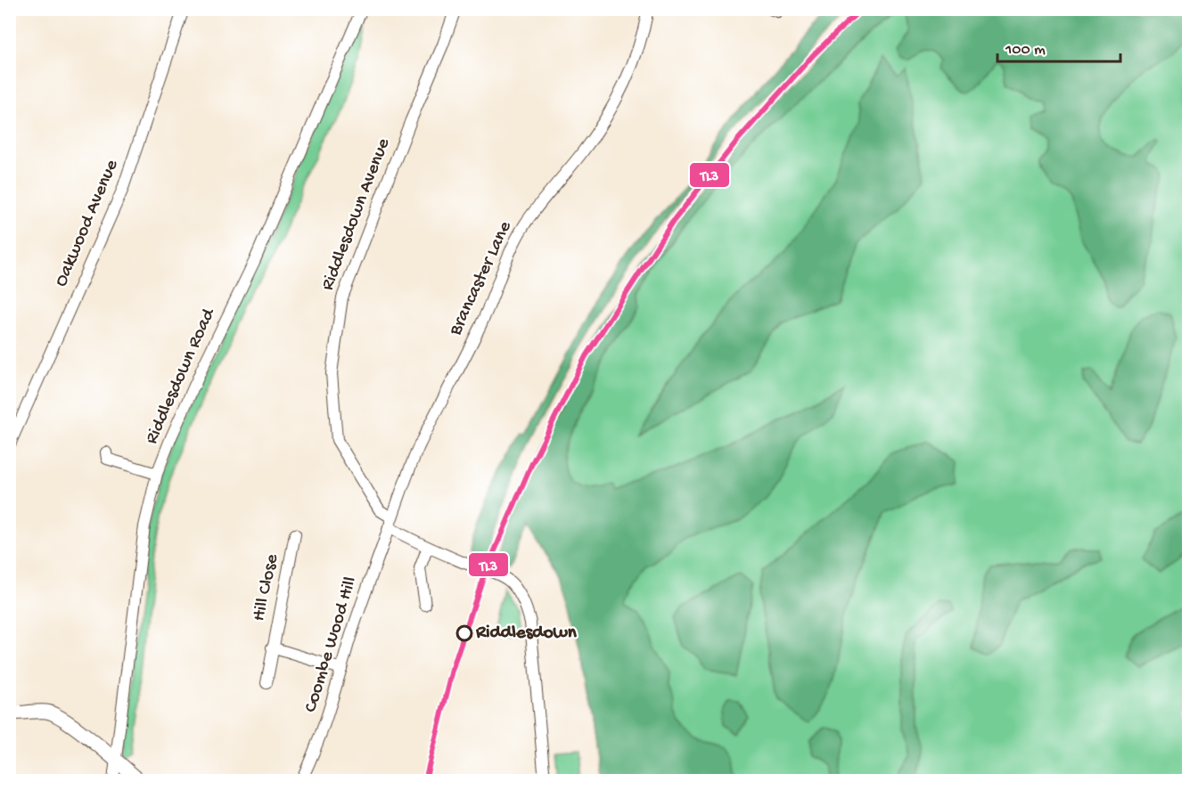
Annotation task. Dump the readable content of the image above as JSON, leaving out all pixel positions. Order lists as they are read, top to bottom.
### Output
{
  "streets": {
    "street": [
      "Riddlesdown Avenue",
      "Oakwood Avenue",
      "Brancaster Lane",
      "Riddlesdown Road",
      "Hill Close",
      "Coombe Wood Hill"
    ]
  },
  "crossings": [
    ["Riddlesdown Avenue", "Brancaster Lane"],
    ["Riddlesdown Avenue", "Coombe Wood Hill"],
    ["Brancaster Lane", "Coombe Wood Hill"],
    ["Hill Close", "Coombe Wood Hill"]
  ],
  "places": ["Riddlesdown"],
  "lines": ["transit line TL3"],
  "scale_bar": "100 m"
}
